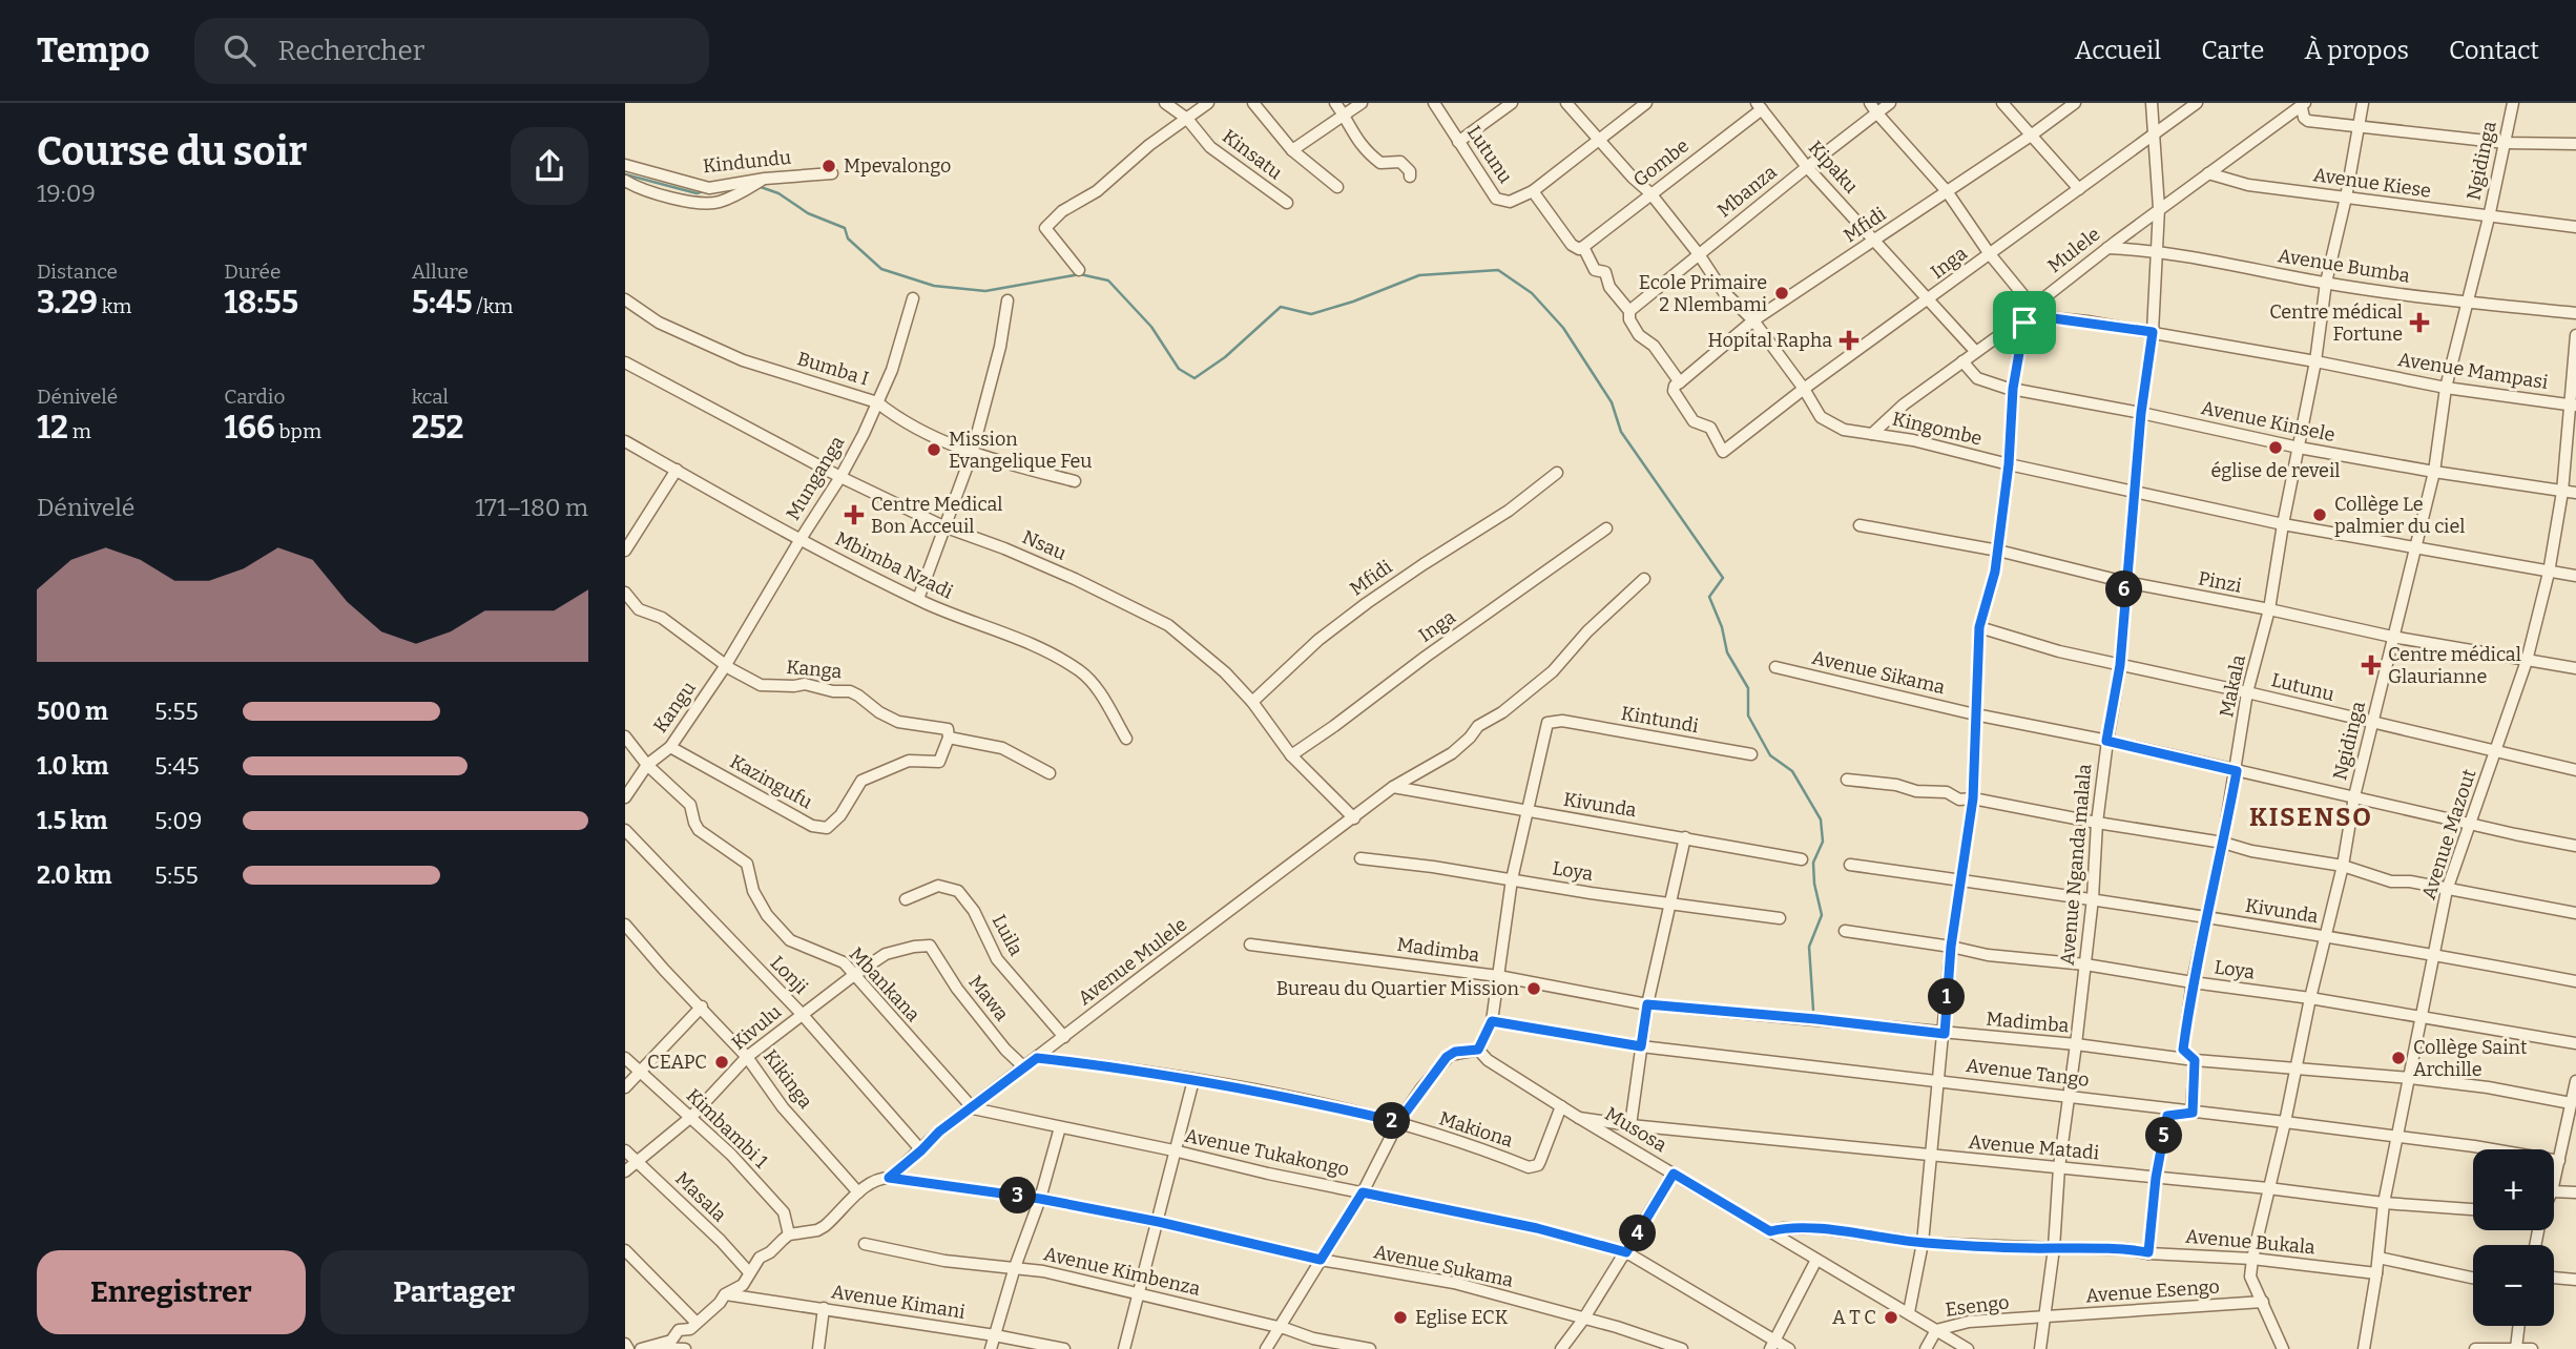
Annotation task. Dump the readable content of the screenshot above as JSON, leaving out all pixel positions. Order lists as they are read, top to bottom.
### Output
{
  "streets": {
    "street": [
      "Kinsatu",
      "Lutunu",
      "Ngidinga",
      "Kindundu",
      "Gombe",
      "Kipaku",
      "Avenue Kiese",
      "Mbanza",
      "Mfidi",
      "Mulele",
      "Inga",
      "Avenue Bumba",
      "Bumba I",
      "Avenue Mampasi",
      "Avenue Kinsele",
      "Kingombe",
      "Munganga",
      "Nsau",
      "Mbimba Nzadi",
      "Pinzi",
      "Kanga",
      "Avenue Sikama",
      "Makala",
      "Kangu",
      "Kintundi",
      "Kazingufu",
      "Kivunda",
      "Avenue Mazout",
      "Avenue Nganda malala",
      "Loya",
      "Luila",
      "Madimba",
      "Avenue Mulele",
      "Lonji",
      "Mbankana",
      "Mawa",
      "Kivulu",
      "Avenue Tango",
      "Kikinga",
      "Kimbambi 1",
      "Makiona",
      "Musosa",
      "Avenue Matadi",
      "Avenue Tukakongo",
      "Masala",
      "Avenue Bukala",
      "Avenue Sukama",
      "Avenue Kimbenza",
      "Avenue Esengo",
      "Avenue Kimani",
      "Esengo"
    ]
  },
  "crossings": [
    ["Lutunu", "Ngidinga"],
    ["Lutunu", "Gombe"],
    ["Lutunu", "Mbanza"],
    ["Lutunu", "Mfidi"],
    ["Lutunu", "Inga"],
    ["Lutunu", "Makala"],
    ["Lutunu", "Avenue Mazout"],
    ["Lutunu", "Avenue Nganda malala"],
    ["Ngidinga", "Avenue Kiese"],
    ["Ngidinga", "Avenue Bumba"],
    ["Ngidinga", "Avenue Mampasi"],
    ["Ngidinga", "Avenue Kinsele"],
    ["Ngidinga", "Kingombe"],
    ["Ngidinga", "Pinzi"],
    ["Ngidinga", "Avenue Sikama"],
    ["Ngidinga", "Kivunda"],
    ["Ngidinga", "Loya"],
    ["Ngidinga", "Madimba"],
    ["Ngidinga", "Avenue Tango"],
    ["Ngidinga", "Avenue Matadi"],
    ["Ngidinga", "Avenue Bukala"],
    ["Gombe", "Kipaku"],
    ["Gombe", "Kingombe"],
    ["Kipaku", "Mbanza"],
    ["Kipaku", "Mfidi"],
    ["Kipaku", "Mulele"],
    ["Kipaku", "Inga"],
    ["Avenue Kiese", "Mulele"],
    ["Avenue Kiese", "Makala"],
    ["Mbanza", "Kingombe"],
    ["Mfidi", "Kingombe"],
    ["Mfidi", "Nsau"],
    ["Mulele", "Avenue Bumba"],
    ["Mulele", "Avenue Mampasi"],
    ["Mulele", "Avenue Kinsele"],
    ["Mulele", "Kingombe"],
    ["Mulele", "Avenue Nganda malala"],
    ["Inga", "Kingombe"],
    ["Inga", "Nsau"],
    ["Inga", "Avenue Nganda malala"],
    ["Avenue Bumba", "Makala"],
    ["Avenue Bumba", "Avenue Nganda malala"],
    ["Bumba I", "Munganga"],
    ["Avenue Mampasi", "Makala"],
    ["Avenue Mampasi", "Avenue Mazout"],
    ["Avenue Mampasi", "Avenue Nganda malala"],
    ["Avenue Kinsele", "Makala"],
    ["Avenue Kinsele", "Avenue Mazout"],
    ["Avenue Kinsele", "Avenue Nganda malala"],
    ["Kingombe", "Makala"],
    ["Kingombe", "Avenue Mazout"],
    ["Kingombe", "Avenue Nganda malala"],
    ["Munganga", "Nsau"],
    ["Munganga", "Mbimba Nzadi"],
    ["Munganga", "Kanga"],
    ["Munganga", "Kangu"],
    ["Nsau", "Avenue Mulele"],
    ["Pinzi", "Makala"],
    ["Pinzi", "Avenue Mazout"],
    ["Pinzi", "Avenue Nganda malala"],
    ["Kanga", "Kangu"],
    ["Kanga", "Kazingufu"],
    ["Avenue Sikama", "Makala"],
    ["Avenue Sikama", "Avenue Mazout"],
    ["Avenue Sikama", "Avenue Nganda malala"],
    ["Makala", "Kivunda"],
    ["Makala", "Loya"],
    ["Makala", "Madimba"],
    ["Makala", "Avenue Tango"],
    ["Kangu", "Kazingufu"],
    ["Kangu", "Mbankana"],
    ["Kintundi", "Kivunda"],
    ["Kivunda", "Avenue Mazout"],
    ["Kivunda", "Avenue Nganda malala"],
    ["Kivunda", "Avenue Mulele"],
    ["Avenue Mazout", "Loya"],
    ["Avenue Mazout", "Madimba"],
    ["Avenue Mazout", "Avenue Tango"],
    ["Avenue Mazout", "Avenue Matadi"],
    ["Avenue Mazout", "Avenue Bukala"],
    ["Avenue Nganda malala", "Loya"],
    ["Avenue Nganda malala", "Madimba"],
    ["Avenue Nganda malala", "Avenue Tango"],
    ["Avenue Nganda malala", "Avenue Matadi"],
    ["Avenue Nganda malala", "Avenue Bukala"],
    ["Avenue Nganda malala", "Avenue Esengo"],
    ["Avenue Nganda malala", "Esengo"],
    ["Luila", "Avenue Mulele"],
    ["Avenue Mulele", "Lonji"],
    ["Avenue Mulele", "Mbankana"],
    ["Avenue Mulele", "Mawa"],
    ["Avenue Mulele", "Kikinga"],
    ["Avenue Mulele", "Kimbambi 1"],
    ["Avenue Mulele", "Makiona"],
    ["Avenue Mulele", "Avenue Tukakongo"],
    ["Avenue Mulele", "Masala"],
    ["Avenue Mulele", "Avenue Sukama"],
    ["Avenue Mulele", "Avenue Kimani"],
    ["Lonji", "Kivulu"],
    ["Mbankana", "Kivulu"],
    ["Mbankana", "Avenue Tukakongo"],
    ["Mawa", "Kivulu"],
    ["Kivulu", "Kikinga"],
    ["Kivulu", "Kimbambi 1"],
    ["Kivulu", "Masala"],
    ["Makiona", "Musosa"],
    ["Musosa", "Avenue Matadi"],
    ["Musosa", "Avenue Bukala"],
    ["Musosa", "Esengo"],
    ["Avenue Esengo", "Esengo"]
  ],
  "districts": ["KISENSO"],
  "places": {
    "other": [
      "Mpevalongo",
      "Ecole Primaire 2 Nlembami",
      "église de reveil",
      "Mission Evangelique Feu",
      "Collège Le palmier du ciel",
      "Bureau du Quartier Mission",
      "Collège Saint Archille",
      "CEAPC",
      "Eglise ECK",
      "A T C"
    ],
    "health": [
      "Centre médical Fortune",
      "Hopital Rapha",
      "Centre Medical Bon Acceuil",
      "Centre médical Glaurianne"
    ]
  },
  "page": {
    "header": "Tempo",
    "search": "Rechercher",
    "nav": [
      "Accueil",
      "Carte",
      "À propos",
      "Contact"
    ],
    "heading": ["Course du soir", "19:09"],
    "stats": [
      ["Distance", "3.29 km"],
      ["Durée", "18:55"],
      ["Allure", "5:45 /km"],
      ["Dénivelé", "12 m"],
      ["Cardio", "166 bpm"],
      ["kcal", "252"]
    ],
    "chart": ["Dénivelé", "171–180 m"],
    "pins": [
      "6",
      "1",
      "2",
      "5",
      "3",
      "4"
    ],
    "list": [
      {
        "name": "500 m",
        "note": "5:55"
      },
      {
        "name": "1.0 km",
        "note": "5:45"
      },
      {
        "name": "1.5 km",
        "note": "5:09"
      },
      {
        "name": "2.0 km",
        "note": "5:55"
      }
    ],
    "map_buttons": ["+", "−"],
    "buttons": ["Enregistrer", "Partager"]
  }
}
